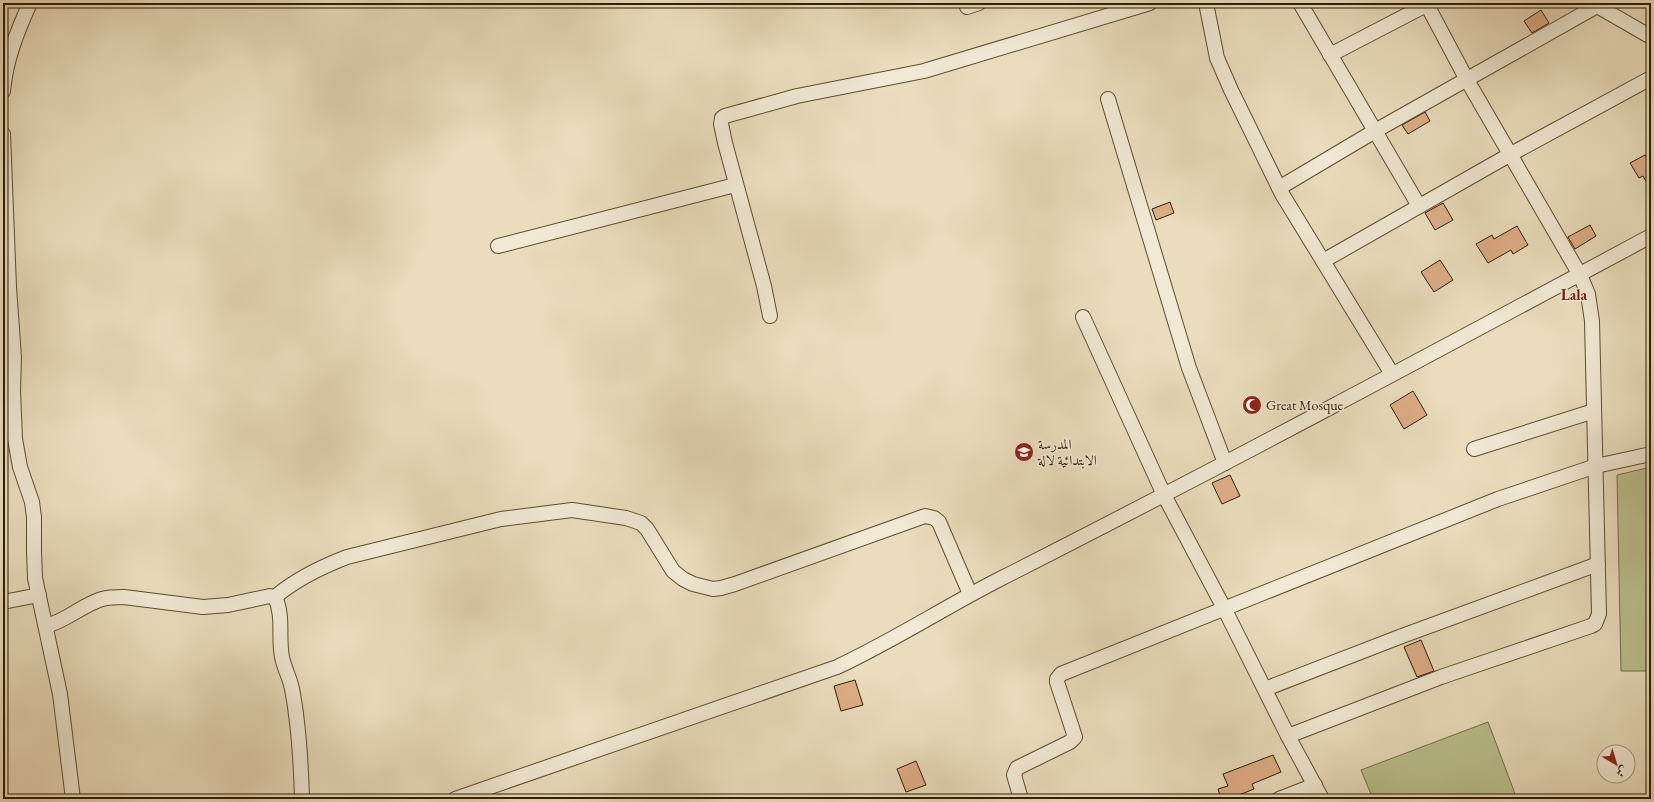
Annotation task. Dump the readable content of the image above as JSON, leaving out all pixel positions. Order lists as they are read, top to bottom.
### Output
{
  "districts": ["Lala"],
  "places": {
    "mosque": ["Great Mosque"],
    "school or university": ["المدرسة الابتدائية لالة"]
  },
  "north": "bottom right"
}
